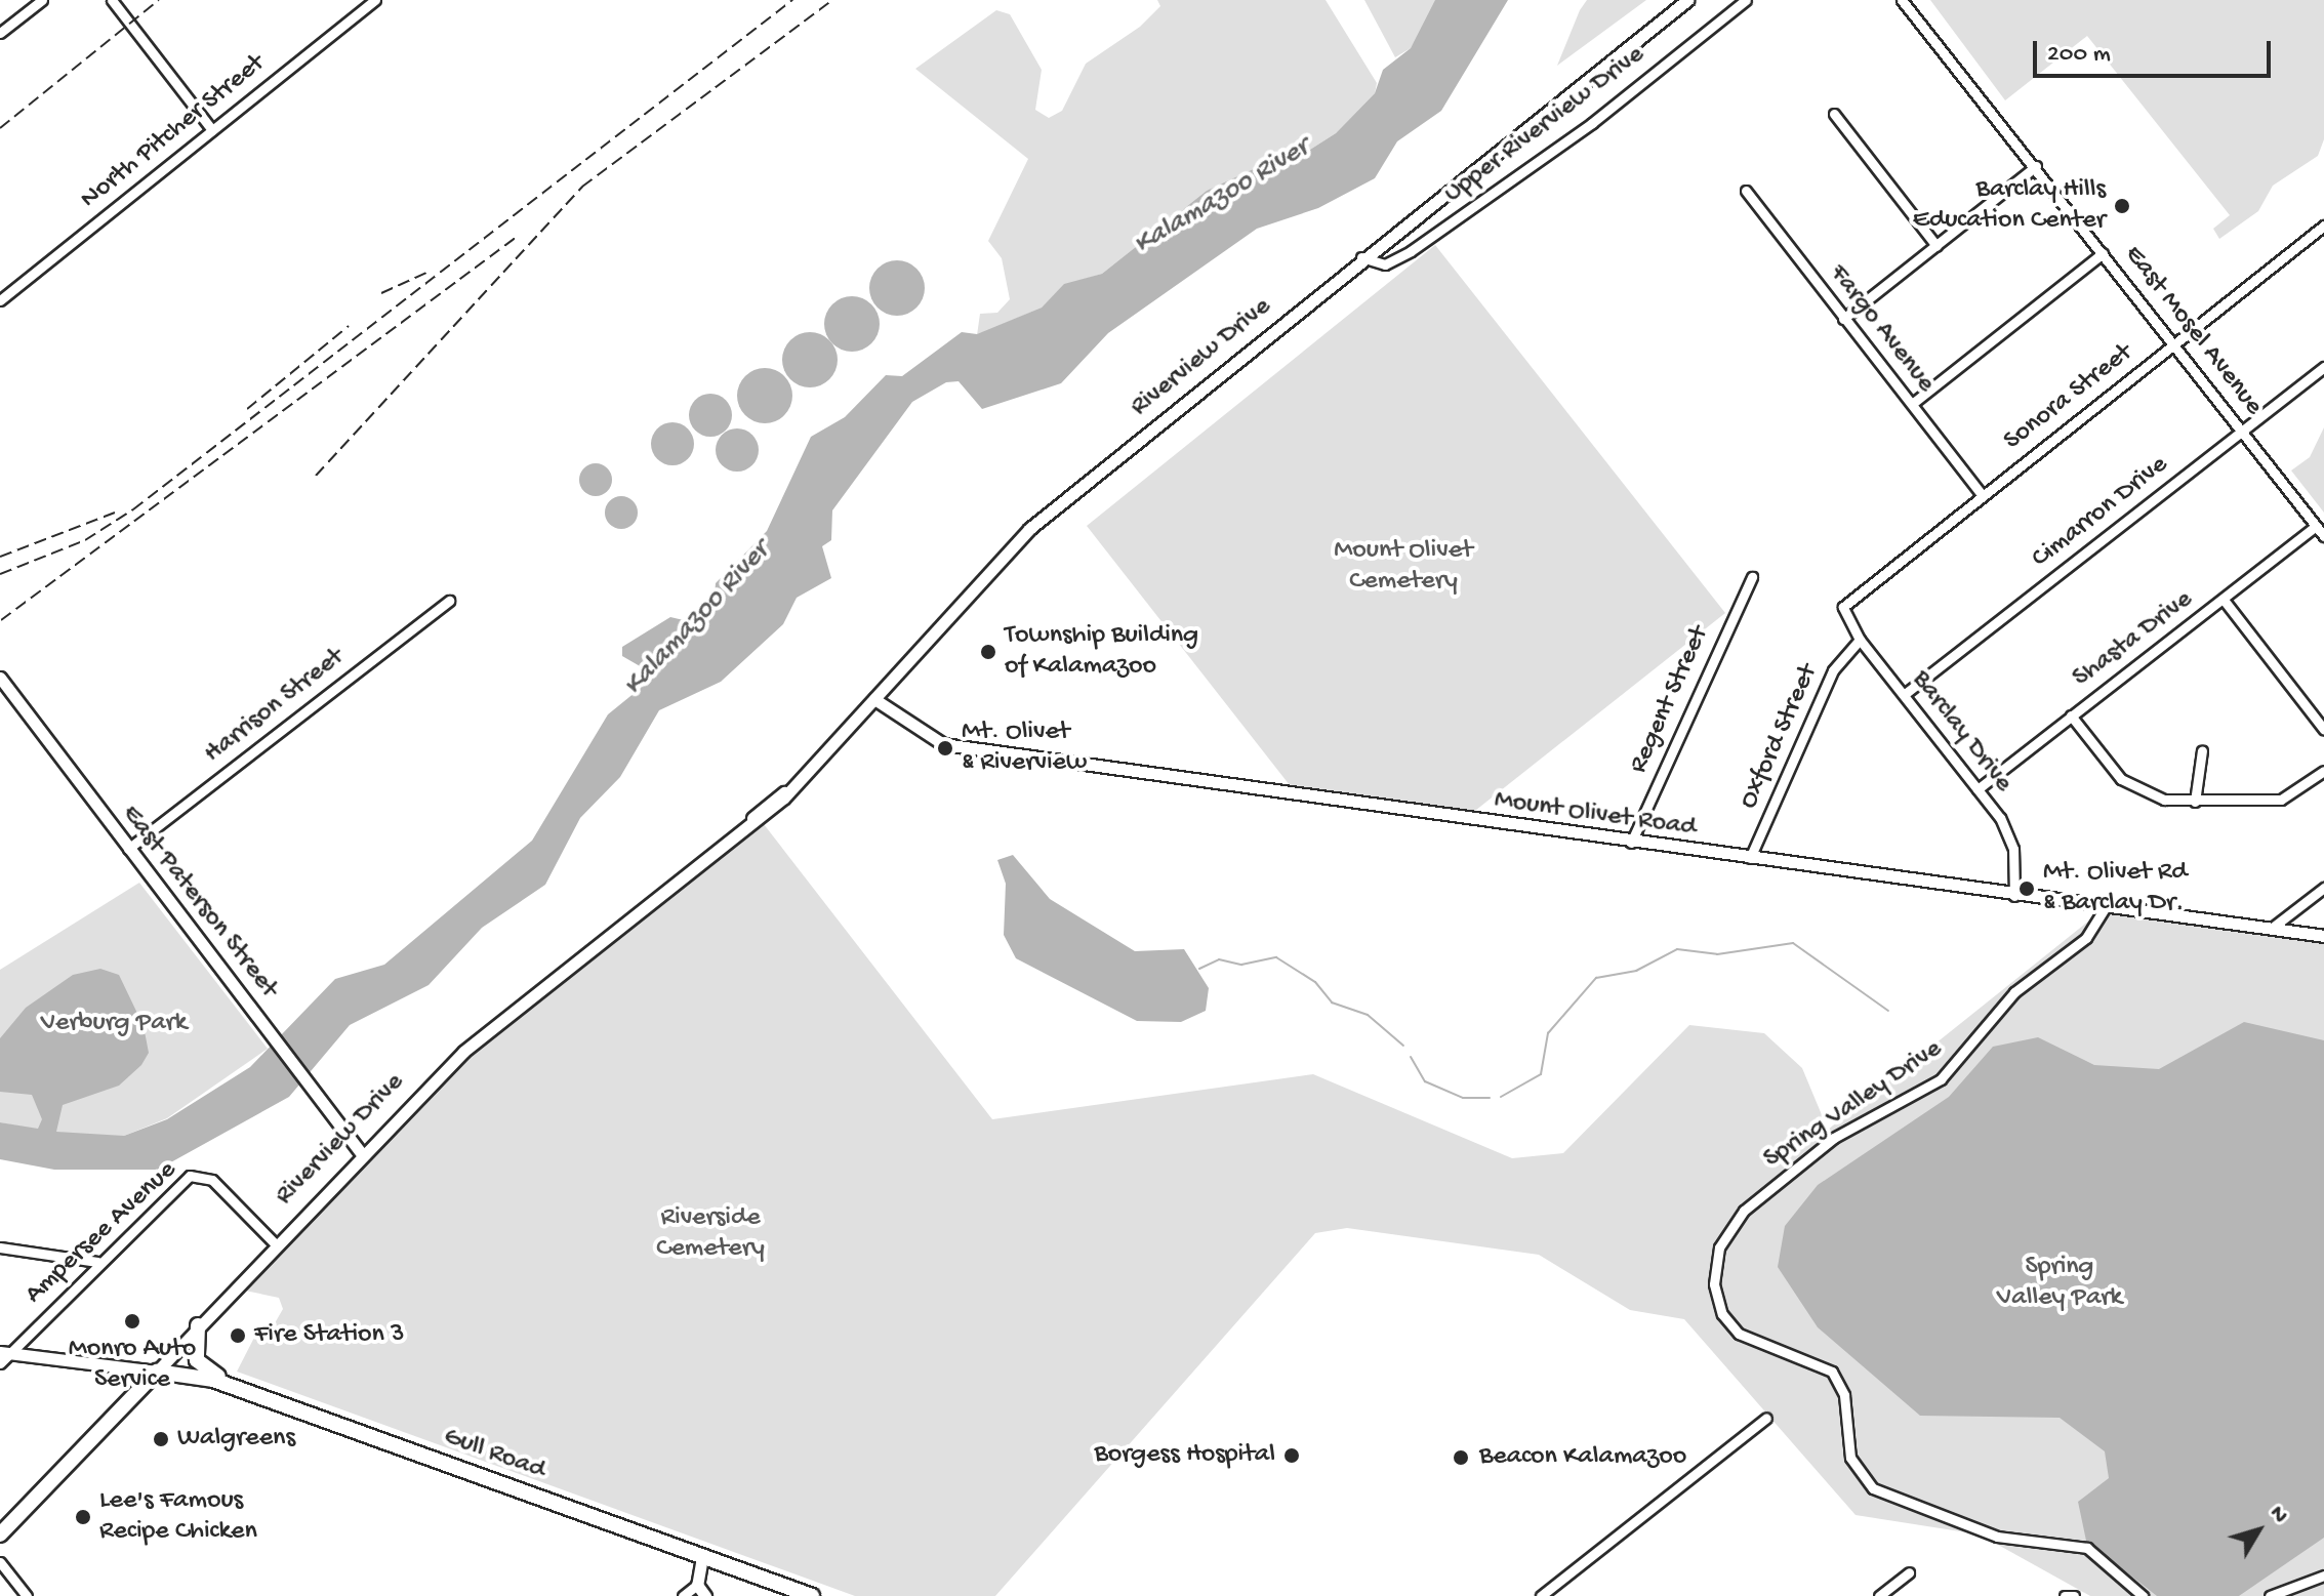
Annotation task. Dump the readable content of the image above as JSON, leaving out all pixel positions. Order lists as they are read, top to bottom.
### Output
{
  "streets": {
    "main road": ["Riverview Drive", "Gull Road"],
    "street": [
      "Upper Riverview Drive",
      "North Pitcher Street",
      "Fargo Avenue",
      "East Mosel Avenue",
      "Sonora Street",
      "Cimarron Drive",
      "Shasta Drive",
      "Regent Street",
      "Harrison Street",
      "Barclay Drive",
      "Oxford Street",
      "Mount Olivet Road",
      "East Paterson Street",
      "Spring Valley Drive",
      "Ampersee Avenue"
    ]
  },
  "crossings": [
    ["Upper Riverview Drive", "Riverview Drive"],
    ["Fargo Avenue", "Sonora Street"],
    ["East Mosel Avenue", "Sonora Street"],
    ["East Mosel Avenue", "Cimarron Drive"],
    ["East Mosel Avenue", "Shasta Drive"],
    ["Riverview Drive", "Mount Olivet Road"],
    ["Riverview Drive", "East Paterson Street"],
    ["Riverview Drive", "Ampersee Avenue"],
    ["Riverview Drive", "Gull Road"],
    ["Sonora Street", "Barclay Drive"],
    ["Cimarron Drive", "Barclay Drive"],
    ["Shasta Drive", "Barclay Drive"],
    ["Regent Street", "Mount Olivet Road"],
    ["Harrison Street", "East Paterson Street"],
    ["Barclay Drive", "Oxford Street"],
    ["Barclay Drive", "Mount Olivet Road"],
    ["Oxford Street", "Mount Olivet Road"],
    ["Mount Olivet Road", "Spring Valley Drive"]
  ],
  "water": ["Kalamazoo River"],
  "parks": [
    "Mount Olivet Cemetery",
    "Verburg Park",
    "Riverside Cemetery",
    "Spring Valley Park"
  ],
  "places": [
    "Barclay Hills Education Center",
    "Township Building of Kalamazoo",
    "Mt. Olivet & Riverview",
    "Mt. Olivet Rd & Barclay Dr.",
    "Monro Auto Service",
    "Fire Station 3",
    "Walgreens",
    "Borgess Hospital",
    "Beacon Kalamazoo",
    "Lee's Famous Recipe Chicken"
  ],
  "scale_bar": "200 m",
  "north": "top right"
}
